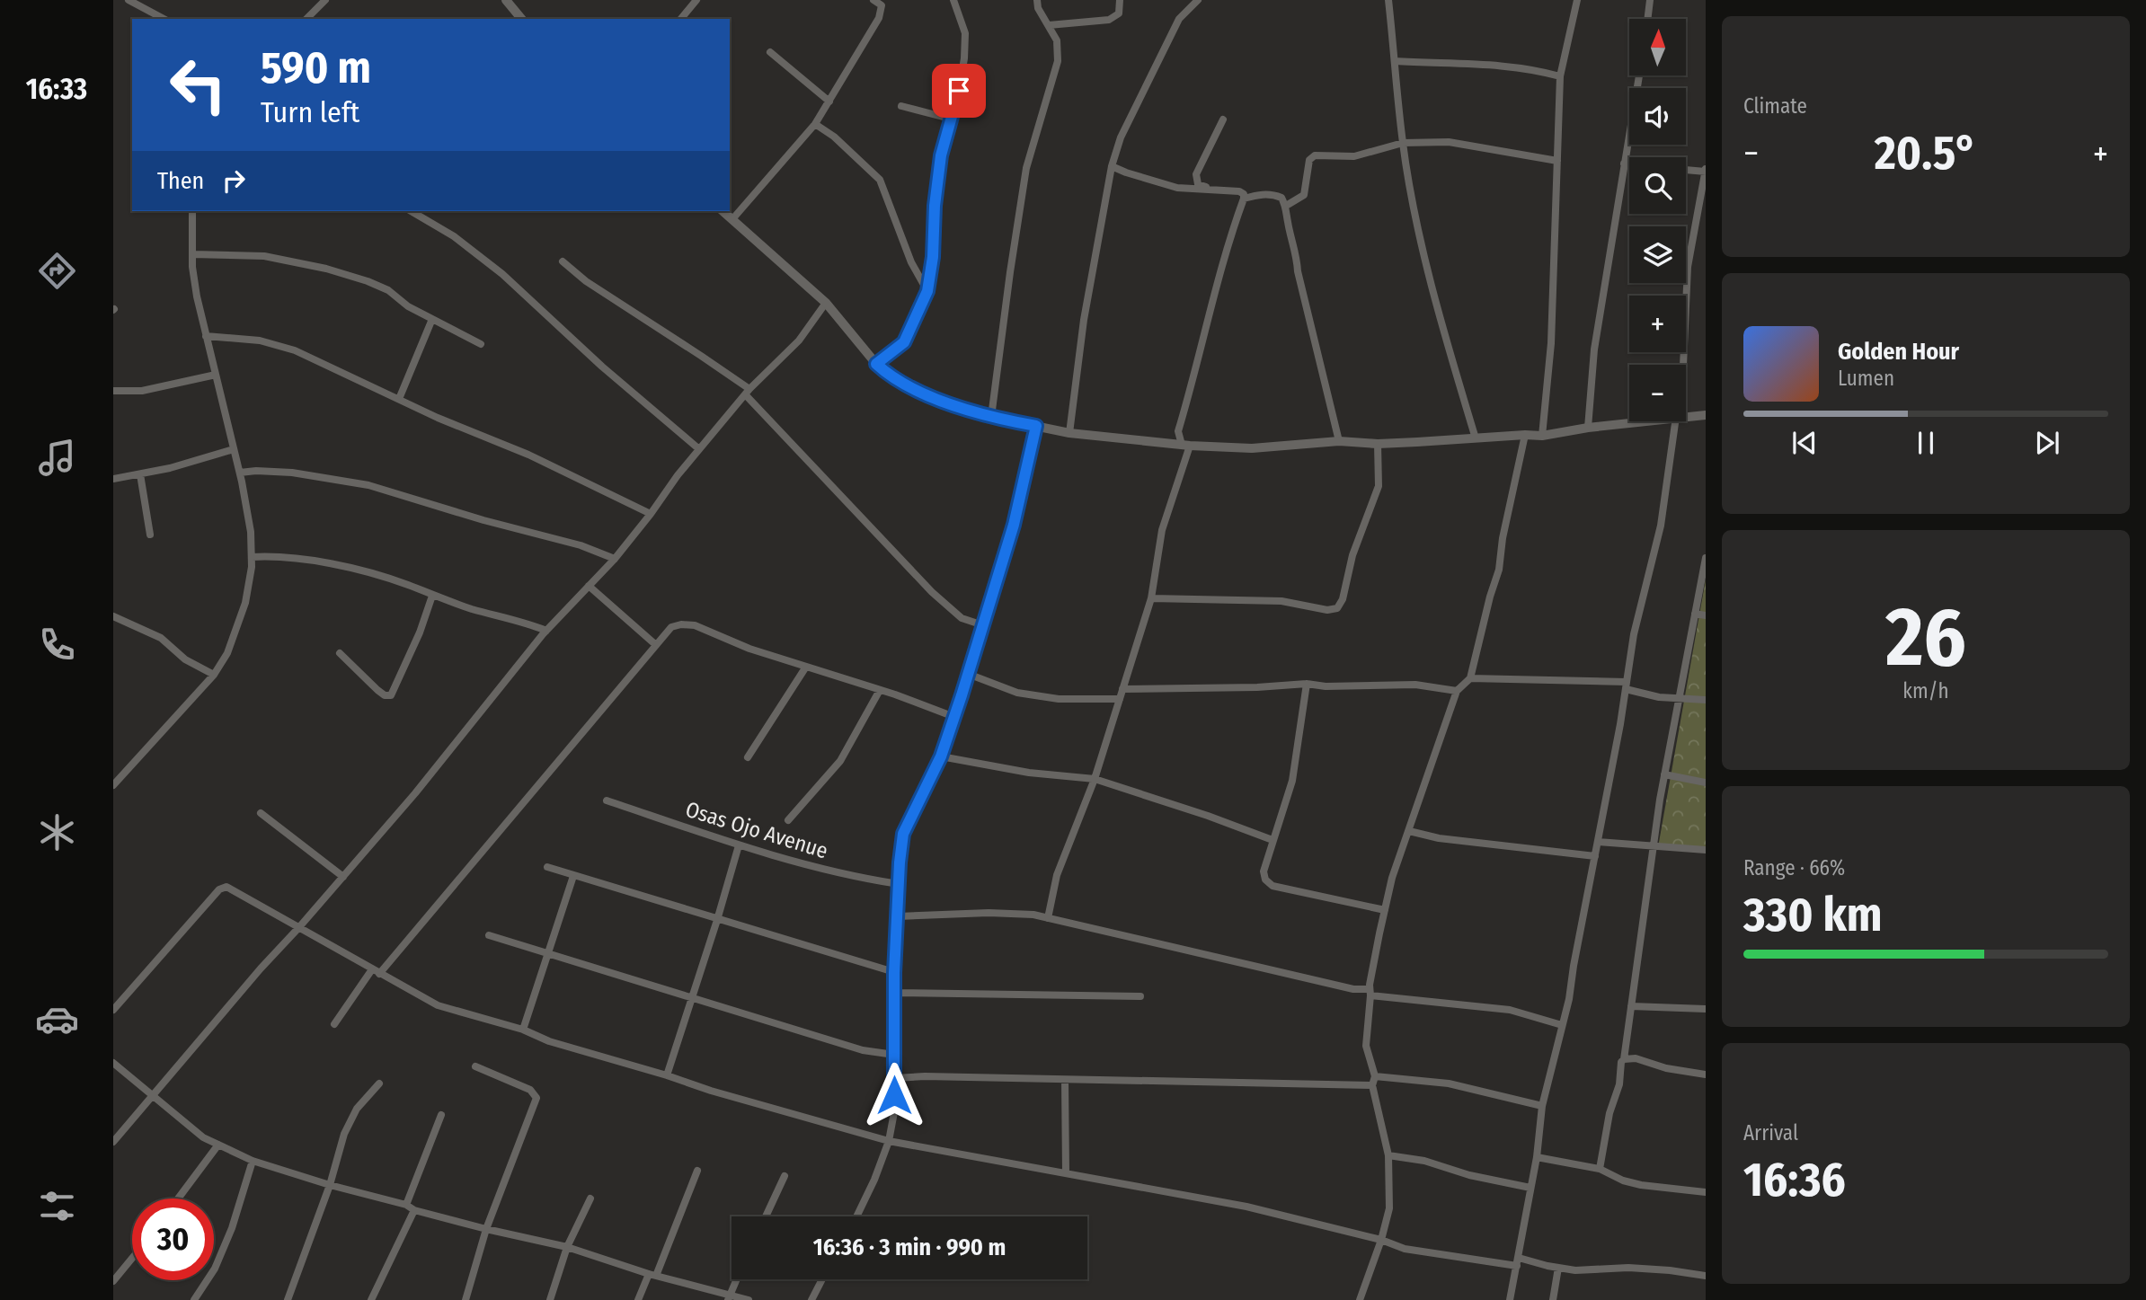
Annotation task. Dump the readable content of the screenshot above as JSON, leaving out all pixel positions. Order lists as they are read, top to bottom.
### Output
{
  "streets": {
    "street": ["Osas Ojo Avenue"]
  },
  "north": "top",
  "page": {
    "tabs": "16:33",
    "tile": [
      "Climate",
      ["26", "km/h"],
      ["Range · 66%", "330 km"],
      ["Arrival", "16:36"]
    ],
    "map_buttons": ["+", "−"],
    "turn": ["590 m", "Turn left"],
    "heat": ["−", "20.5°", "+"],
    "then": "Then",
    "song": ["Golden Hour", "Lumen"],
    "limit": "30",
    "trip": "16:36 · 3 min · 990 m"
  }
}
